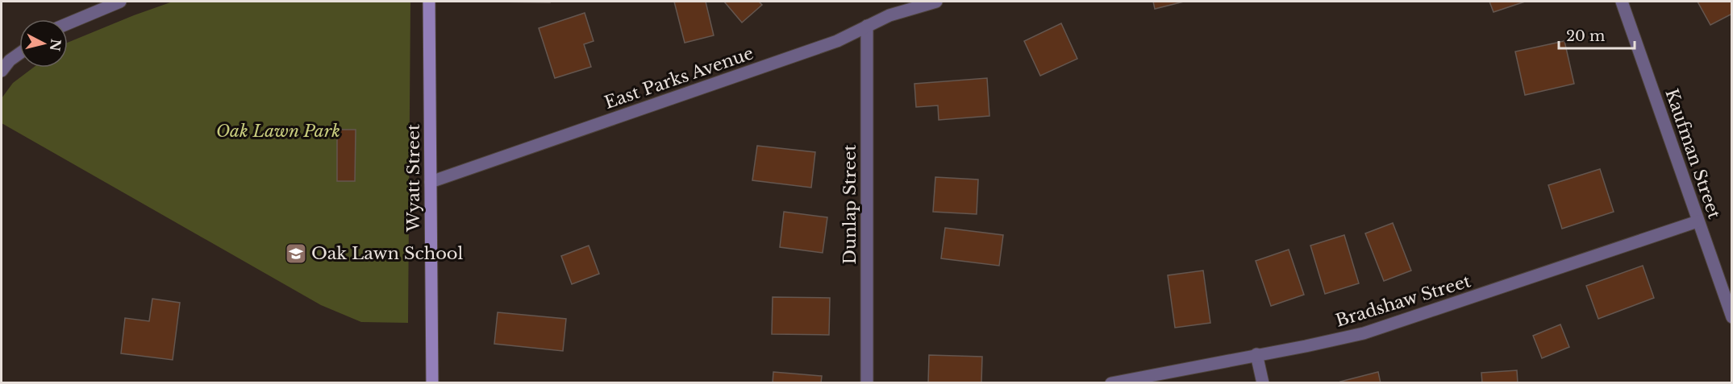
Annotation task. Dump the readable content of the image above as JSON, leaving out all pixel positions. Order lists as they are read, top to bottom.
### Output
{
  "streets": {
    "street": [
      "East Parks Avenue",
      "Kaufman Street",
      "Wyatt Street",
      "Dunlap Street",
      "Bradshaw Street"
    ]
  },
  "crossings": [
    ["East Parks Avenue", "Wyatt Street"],
    ["East Parks Avenue", "Dunlap Street"],
    ["Kaufman Street", "Bradshaw Street"]
  ],
  "parks": ["Oak Lawn Park"],
  "places": {
    "school or university": ["Oak Lawn School"]
  },
  "scale_bar": "20 m",
  "north": "right"
}
